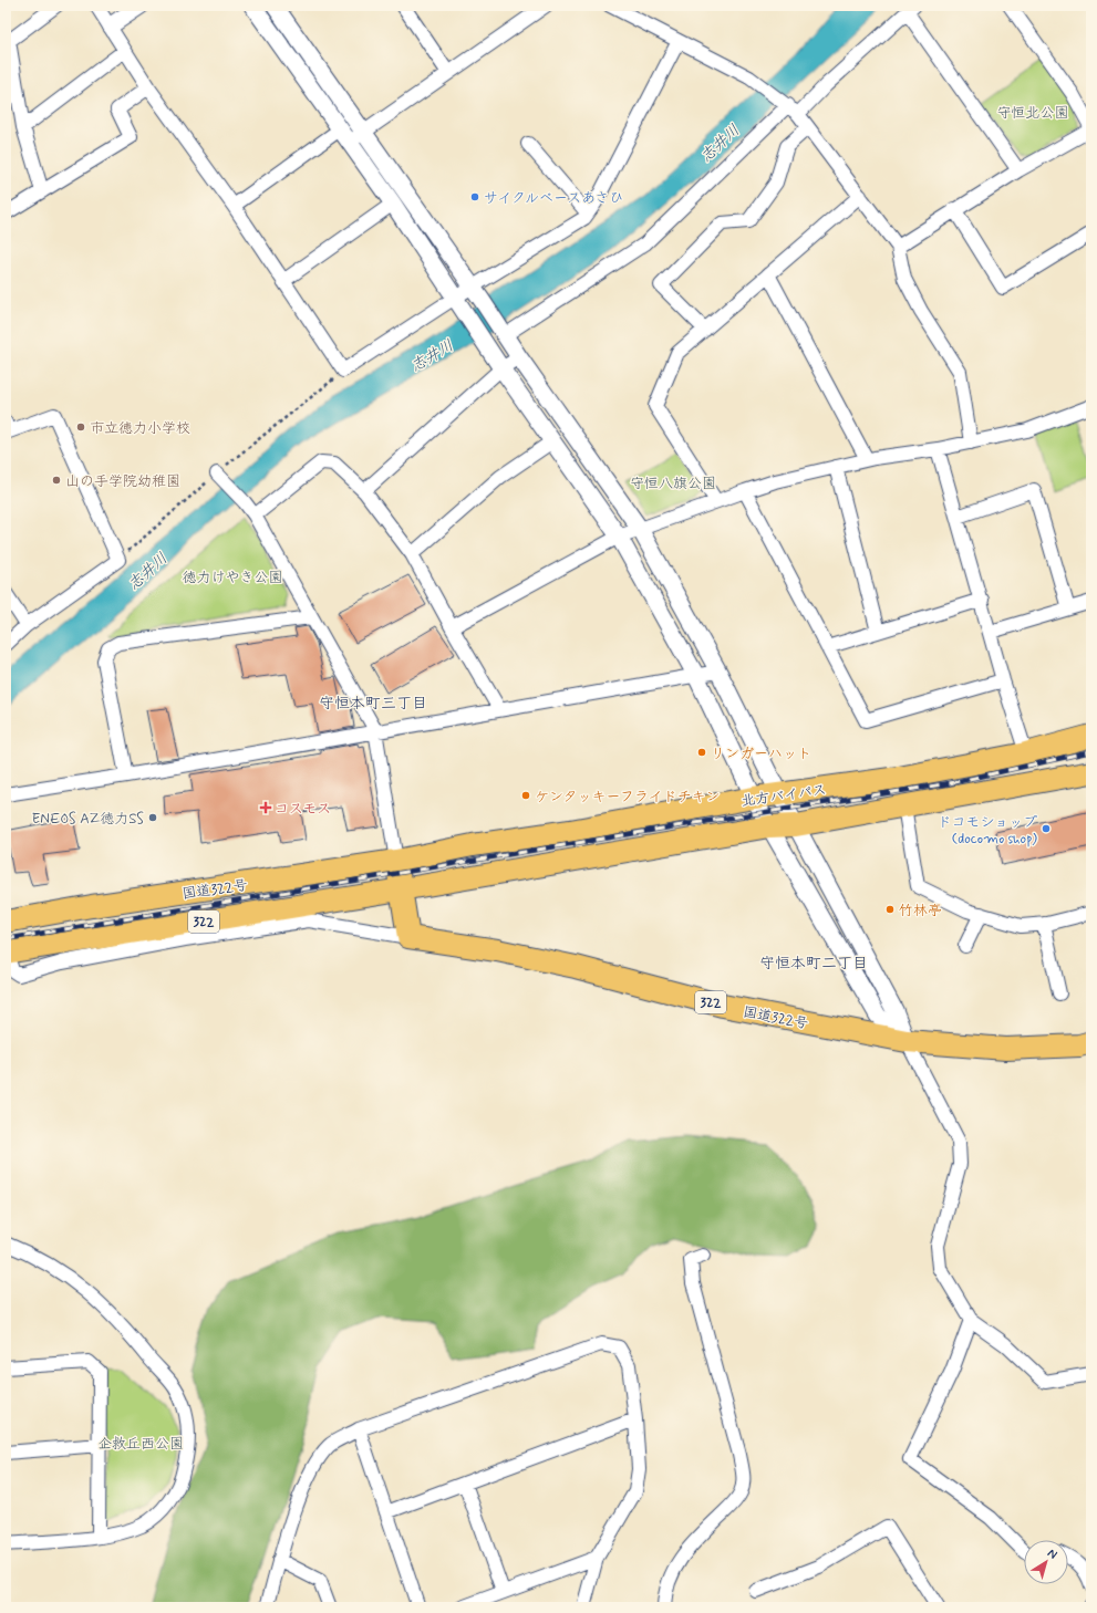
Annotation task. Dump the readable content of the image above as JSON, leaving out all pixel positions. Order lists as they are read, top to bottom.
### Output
{
  "streets": {
    "highway": ["北方バイパス", "国道322号", "322"]
  },
  "crossings": [
    ["北方バイパス", "国道322号"]
  ],
  "districts": ["守恒本町三丁目", "守恒本町二丁目"],
  "water": ["志井川"],
  "parks": [
    "守恒北公園",
    "守恒八旗公園",
    "徳力けやき公園",
    "企救丘西公園"
  ],
  "places": {
    "other": [
      "サイクルベースあさひ",
      "市立徳力小学校",
      "山の手学院幼稚園",
      "リンガーハット",
      "ケンタッキーフライドチキン",
      "ENEOS AZ徳力SS",
      "ドコモショップ (docomo shop)",
      "竹林亭"
    ],
    "health": ["コスモス"]
  },
  "north": "top right"
}
